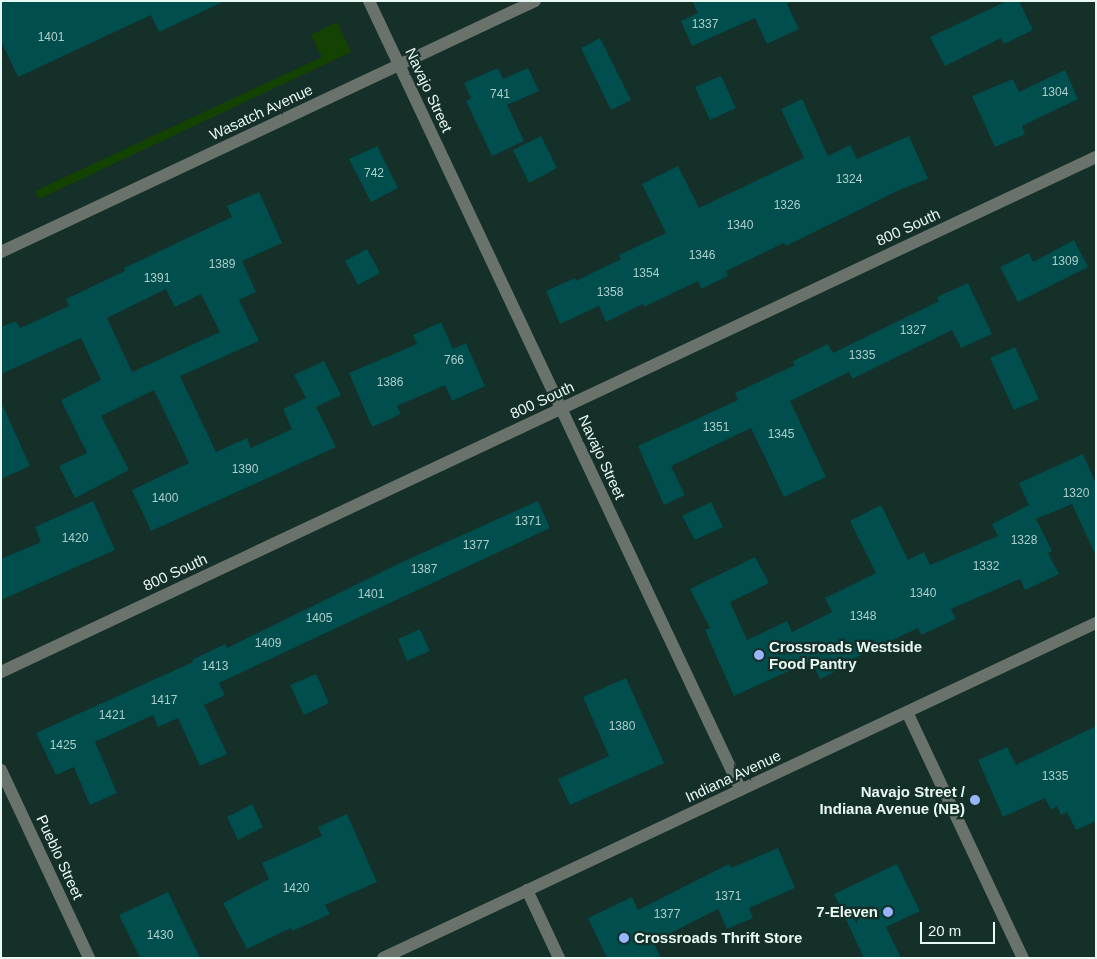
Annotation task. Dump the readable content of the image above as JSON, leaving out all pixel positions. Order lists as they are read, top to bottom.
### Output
{
  "streets": {
    "street": [
      "Navajo Street",
      "Wasatch Avenue",
      "800 South",
      "Indiana Avenue",
      "Pueblo Street"
    ]
  },
  "crossings": [
    ["Navajo Street", "Wasatch Avenue"],
    ["Navajo Street", "800 South"],
    ["Navajo Street", "Indiana Avenue"]
  ],
  "places": [
    "Crossroads Westside Food Pantry",
    "Navajo Street / Indiana Avenue (NB)",
    "7-Eleven",
    "Crossroads Thrift Store"
  ],
  "house_numbers": [
    "1337",
    "1401",
    "1304",
    "741",
    "742",
    "1324",
    "1326",
    "1340",
    "1346",
    "1309",
    "1389",
    "1354",
    "1391",
    "1358",
    "1327",
    "1335",
    "766",
    "1386",
    "1351",
    "1345",
    "1390",
    "1320",
    "1400",
    "1371",
    "1420",
    "1328",
    "1377",
    "1332",
    "1387",
    "1340",
    "1401",
    "1348",
    "1405",
    "1409",
    "1413",
    "1417",
    "1421",
    "1380",
    "1425",
    "1335",
    "1420",
    "1371",
    "1377",
    "1430"
  ],
  "scale_bar": "20 m"
}
